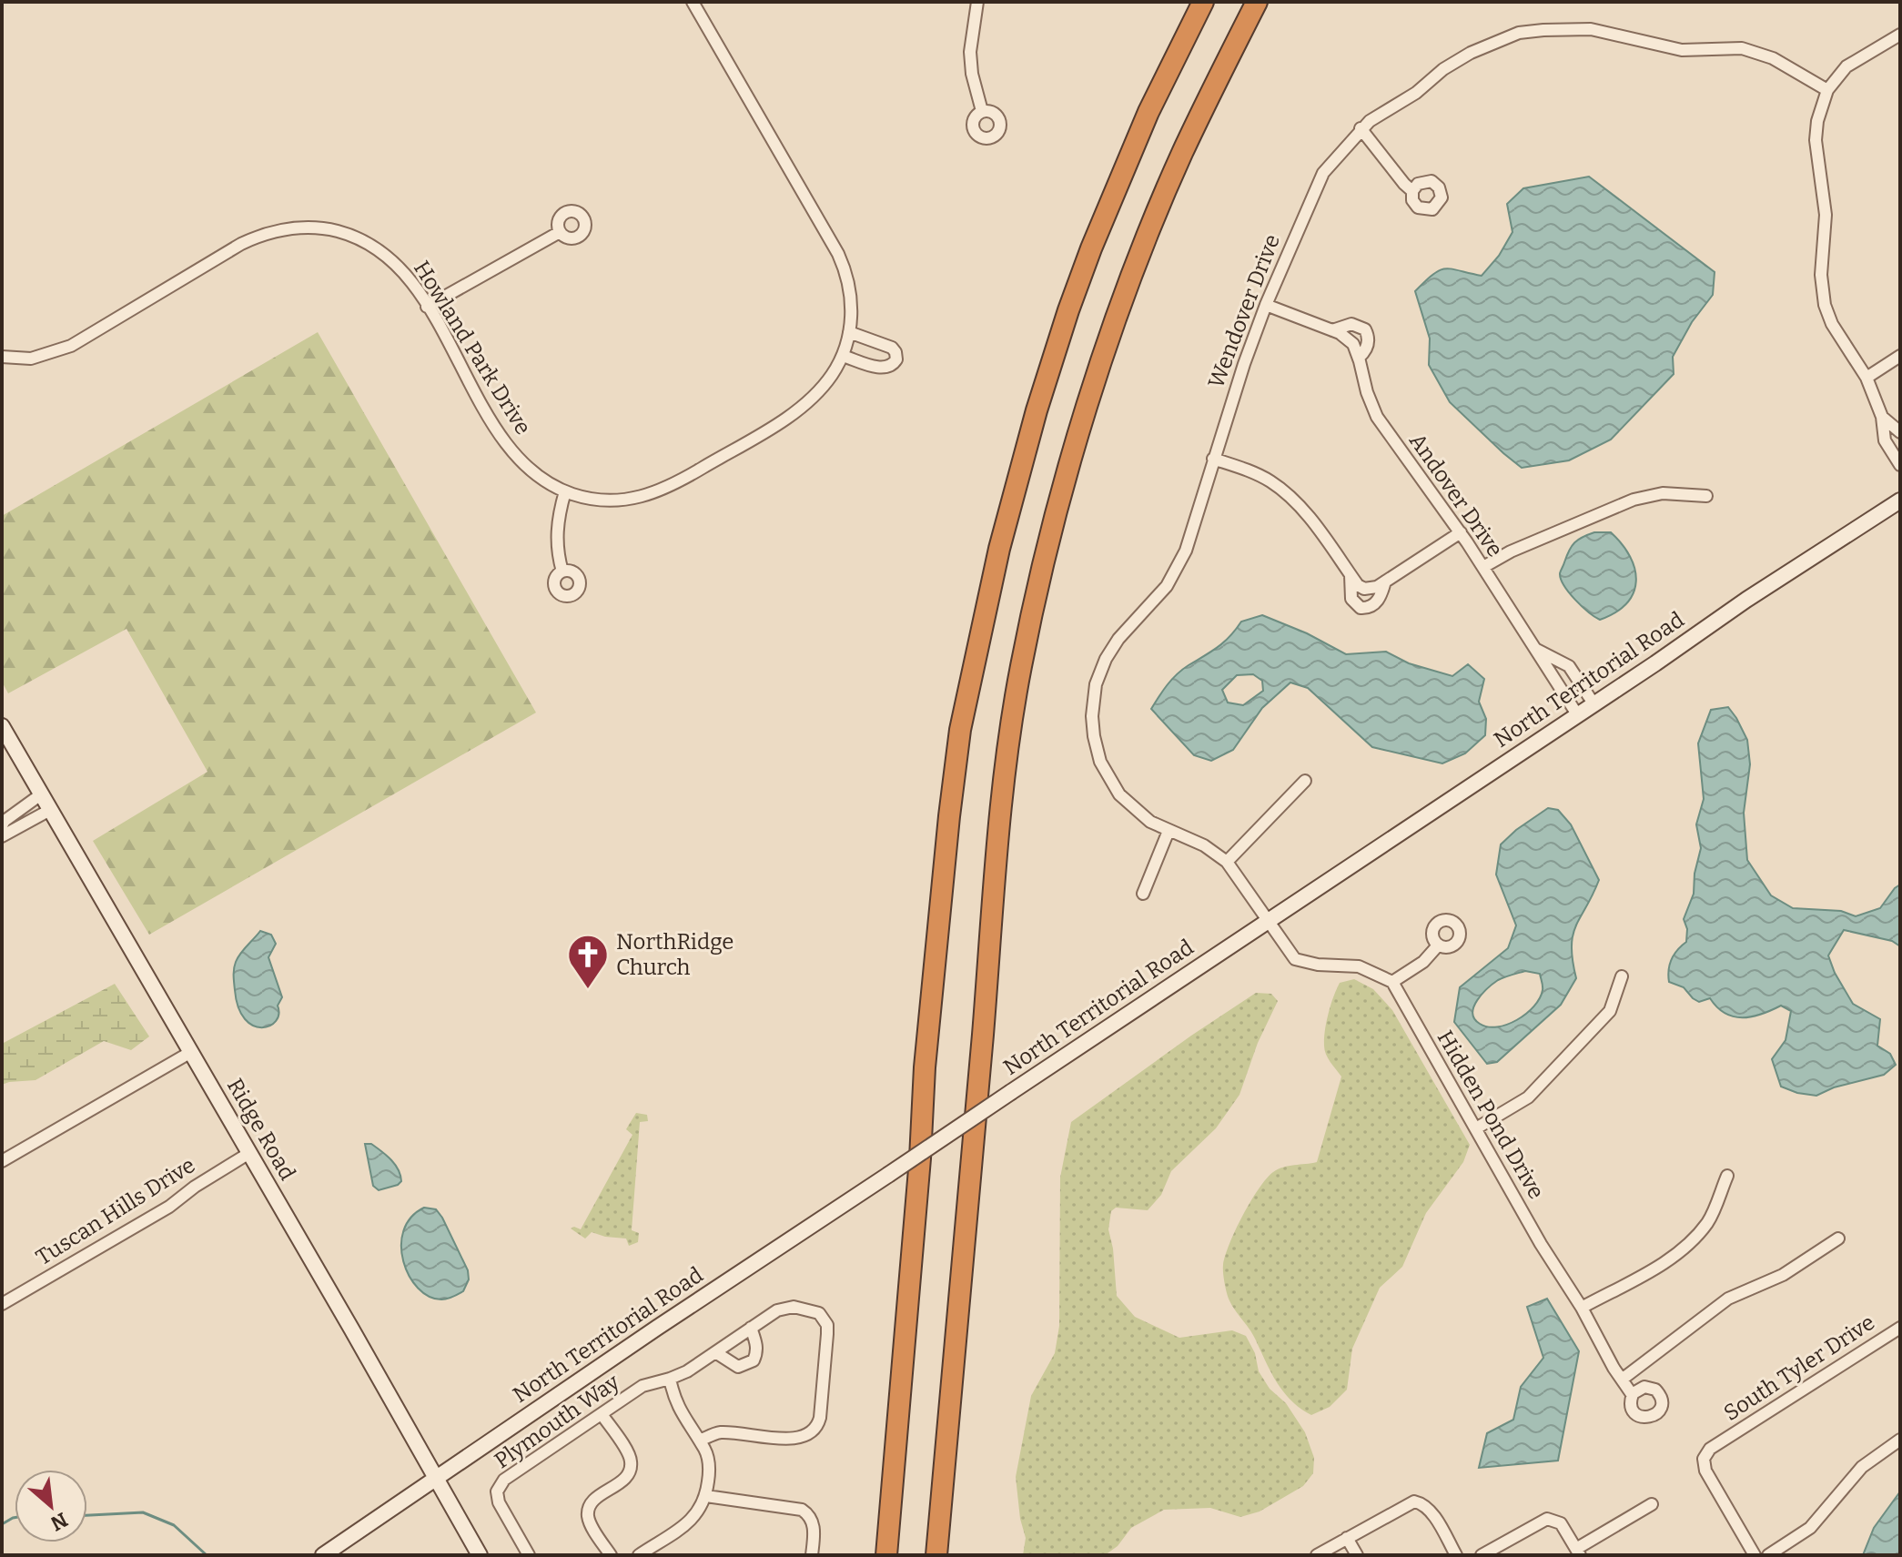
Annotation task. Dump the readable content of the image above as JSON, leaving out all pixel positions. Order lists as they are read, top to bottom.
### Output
{
  "streets": {
    "main road": ["North Territorial Road", "Ridge Road"],
    "street": [
      "Wendover Drive",
      "Howland Park Drive",
      "Andover Drive",
      "Hidden Pond Drive",
      "Tuscan Hills Drive",
      "South Tyler Drive",
      "Plymouth Way"
    ]
  },
  "crossings": [
    ["Wendover Drive", "Andover Drive"],
    ["Wendover Drive", "North Territorial Road"],
    ["Andover Drive", "North Territorial Road"],
    ["North Territorial Road", "Ridge Road"],
    ["Ridge Road", "Tuscan Hills Drive"]
  ],
  "places": {
    "church": ["NorthRidge Church"]
  },
  "north": "bottom right"
}
